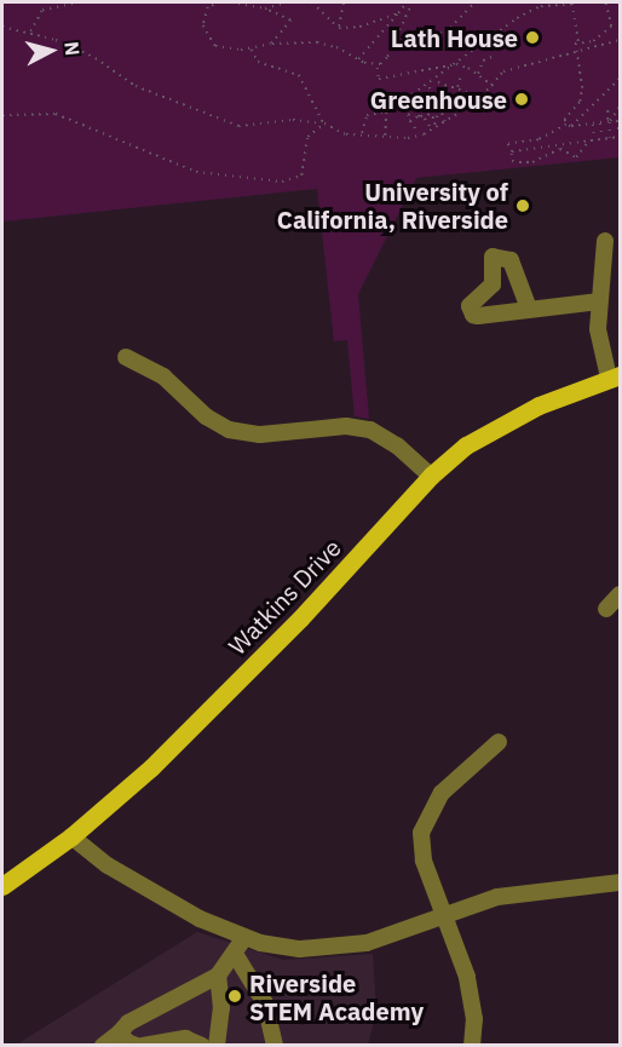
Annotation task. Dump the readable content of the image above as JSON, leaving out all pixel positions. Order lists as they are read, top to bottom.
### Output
{
  "streets": {
    "main road": ["Watkins Drive"]
  },
  "places": [
    "Lath House",
    "Greenhouse",
    "University of California, Riverside",
    "Riverside STEM Academy"
  ],
  "north": "right"
}
